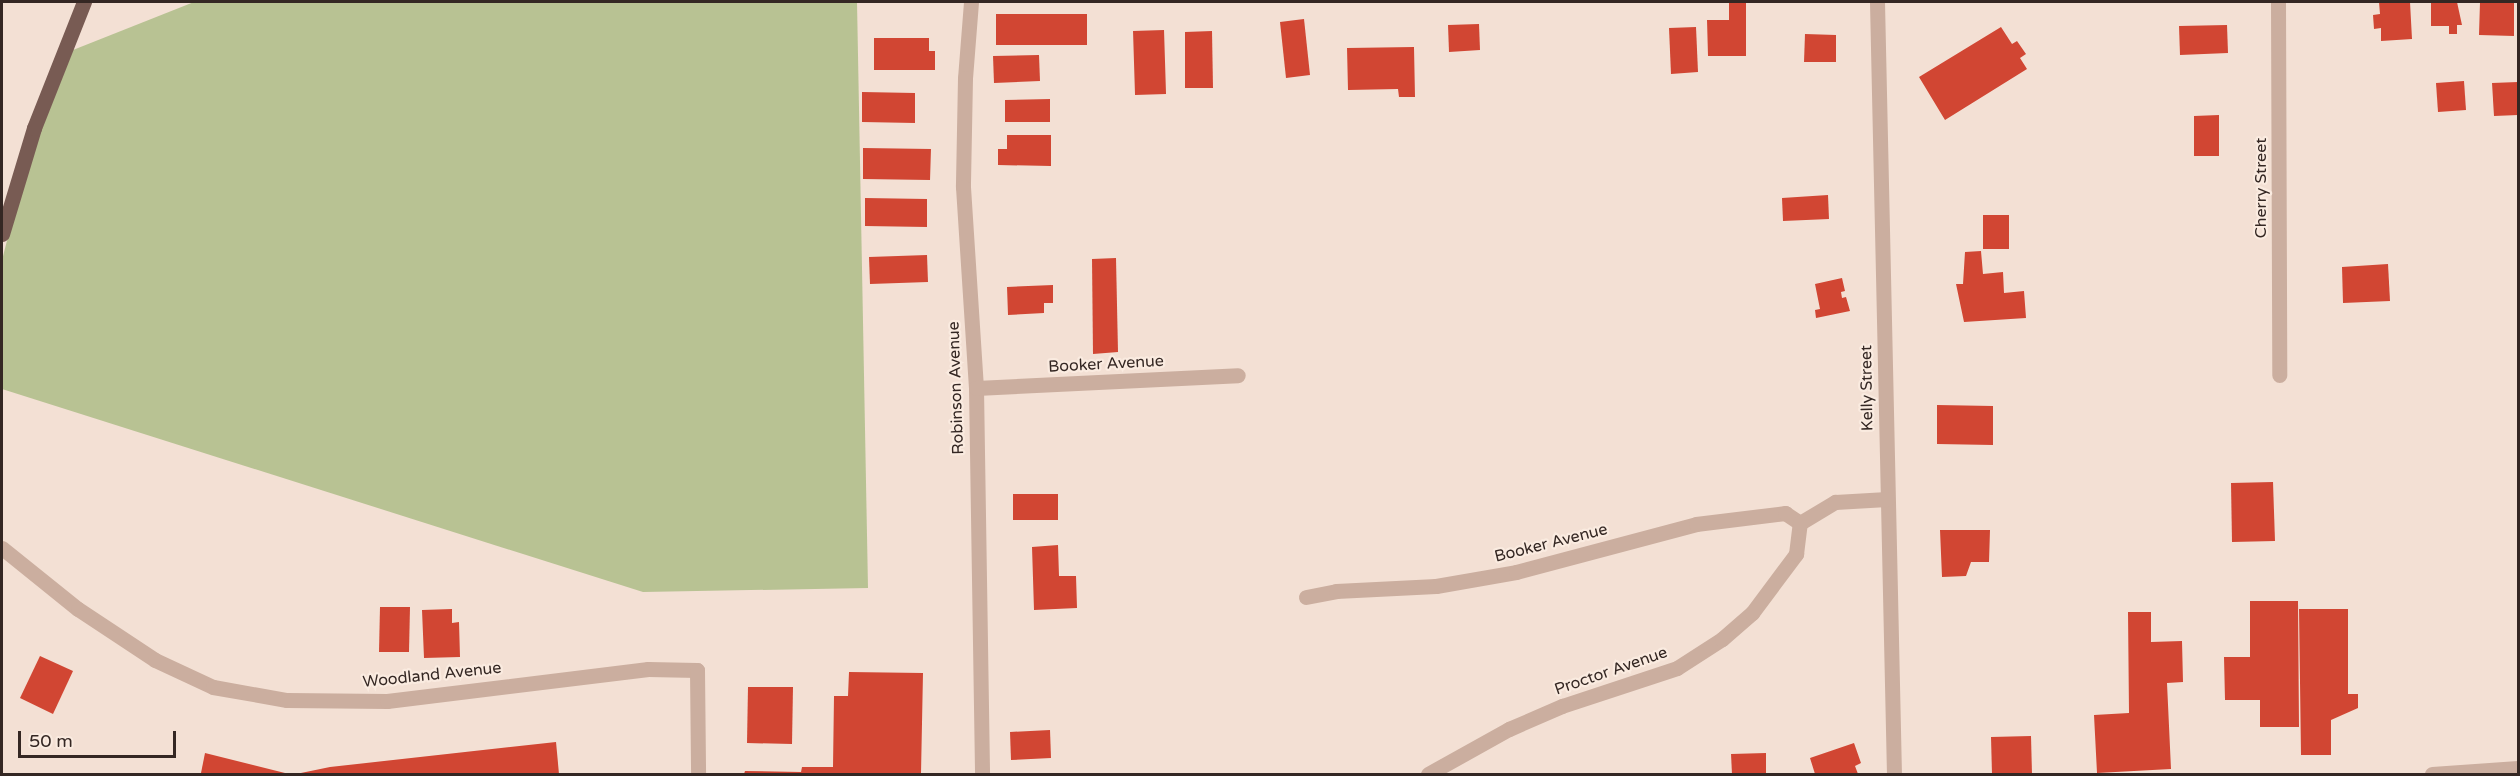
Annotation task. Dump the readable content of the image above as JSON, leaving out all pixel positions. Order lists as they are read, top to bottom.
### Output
{
  "streets": {
    "street": [
      "Cherry Street",
      "Booker Avenue",
      "Robinson Avenue",
      "Kelly Street",
      "Proctor Avenue",
      "Woodland Avenue"
    ]
  },
  "crossings": [
    ["Booker Avenue", "Robinson Avenue"],
    ["Booker Avenue", "Proctor Avenue"]
  ],
  "scale_bar": "50 m"
}
